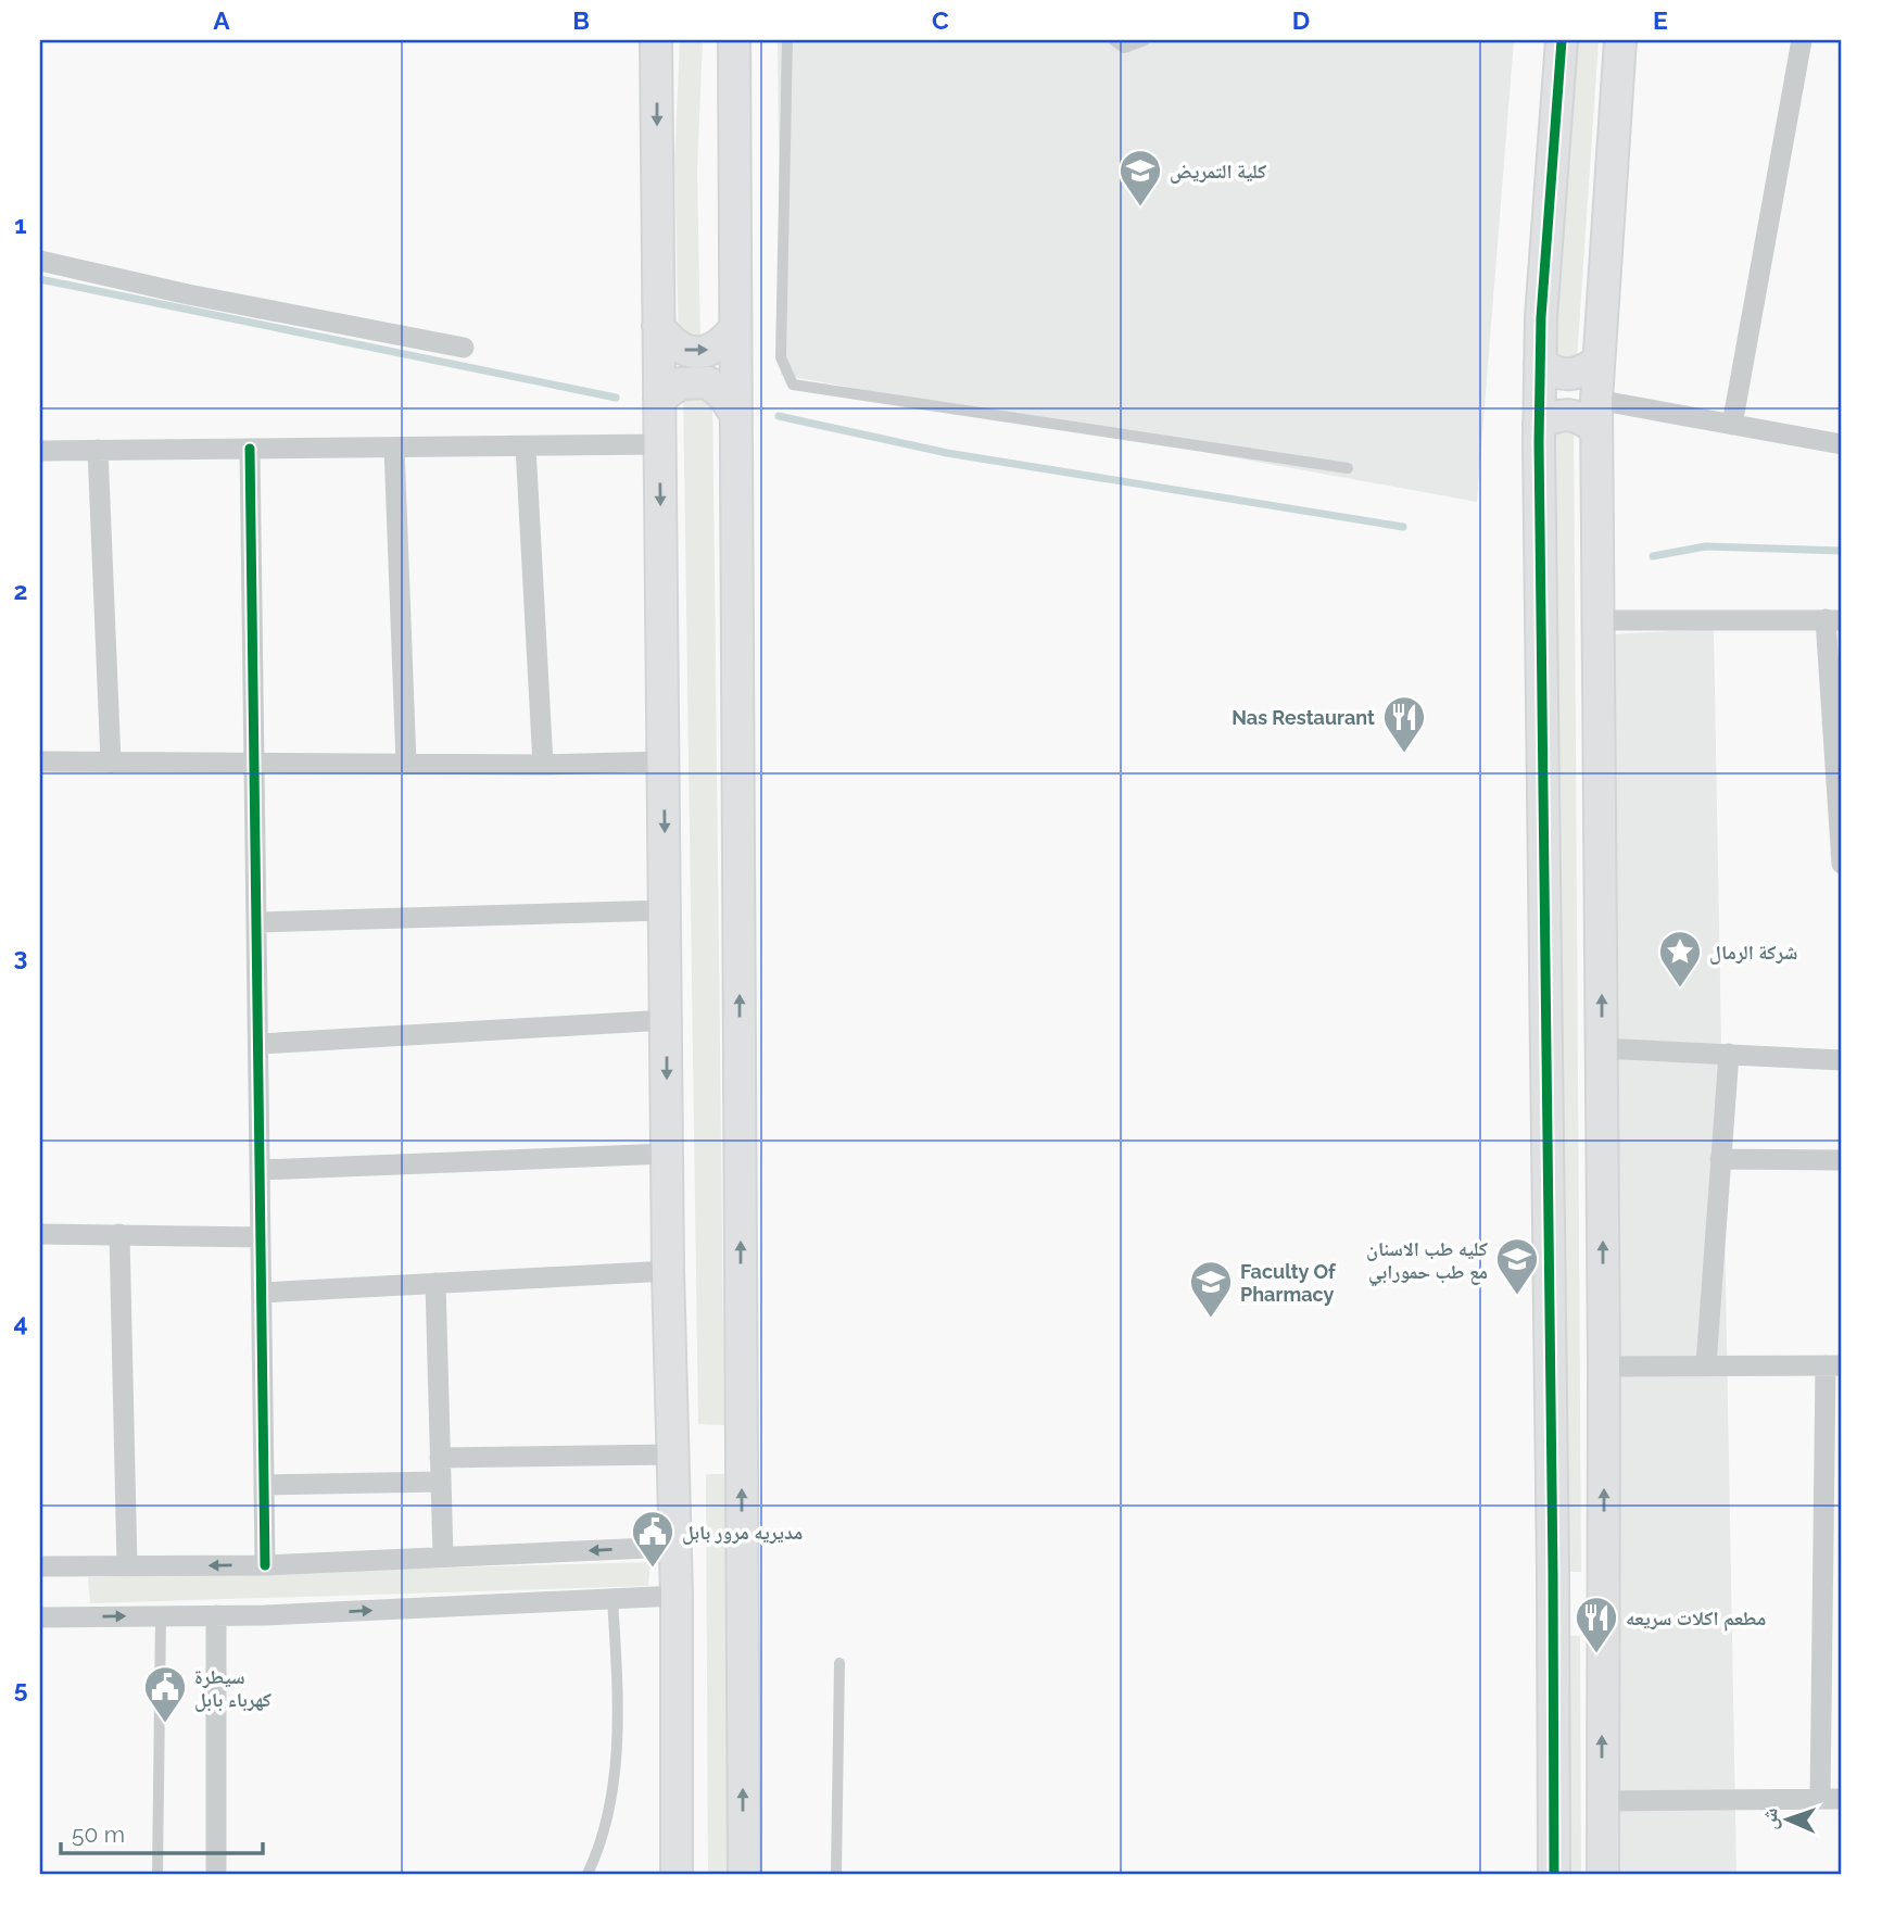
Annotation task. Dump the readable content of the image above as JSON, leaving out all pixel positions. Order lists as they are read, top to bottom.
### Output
{
  "places": {
    "school or university": ["كلية التمريض", "كليه طب الاسنان مع طب حمورابي", "Faculty Of Pharmacy"],
    "restaurant": ["Nas Restaurant", "مطعم اكلات سريعه"],
    "place": ["شركة الرمال"],
    "public building": ["مديريه مرور بابل", "سيطرة كهرباء بابل"]
  },
  "scale_bar": "50 m",
  "north": "left",
  "grid": {
    "columns": [
      "A",
      "B",
      "C",
      "D",
      "E"
    ],
    "rows": [
      "1",
      "2",
      "3",
      "4",
      "5"
    ]
  }
}
